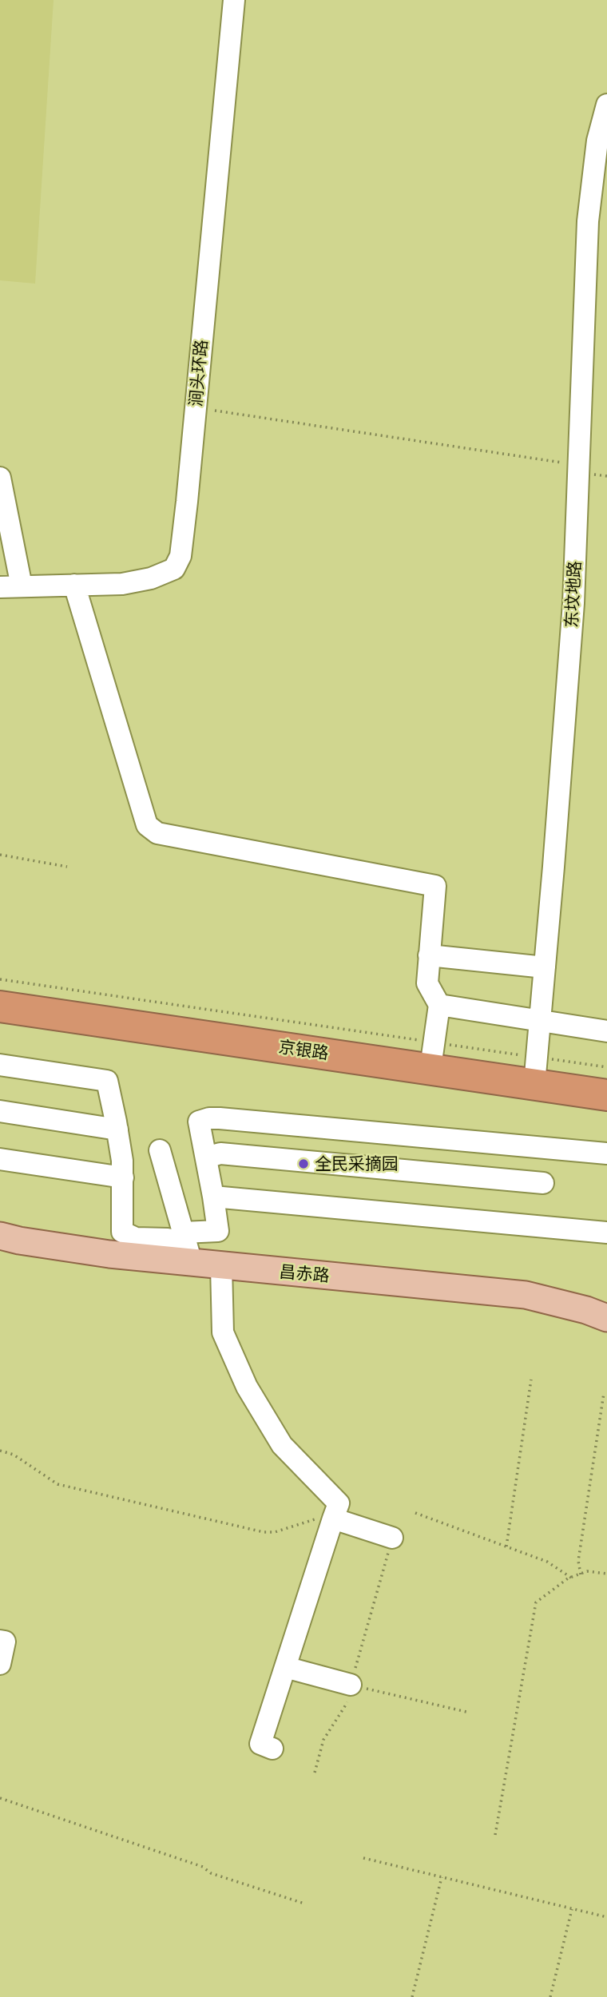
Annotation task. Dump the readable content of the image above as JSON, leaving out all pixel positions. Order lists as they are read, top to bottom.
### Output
{
  "streets": {
    "highway": ["京银路"],
    "main road": ["昌赤路"],
    "street": ["涧头环路", "东坟地路"]
  },
  "crossings": [
    ["东坟地路", "京银路"]
  ],
  "places": ["全民采摘园"]
}
